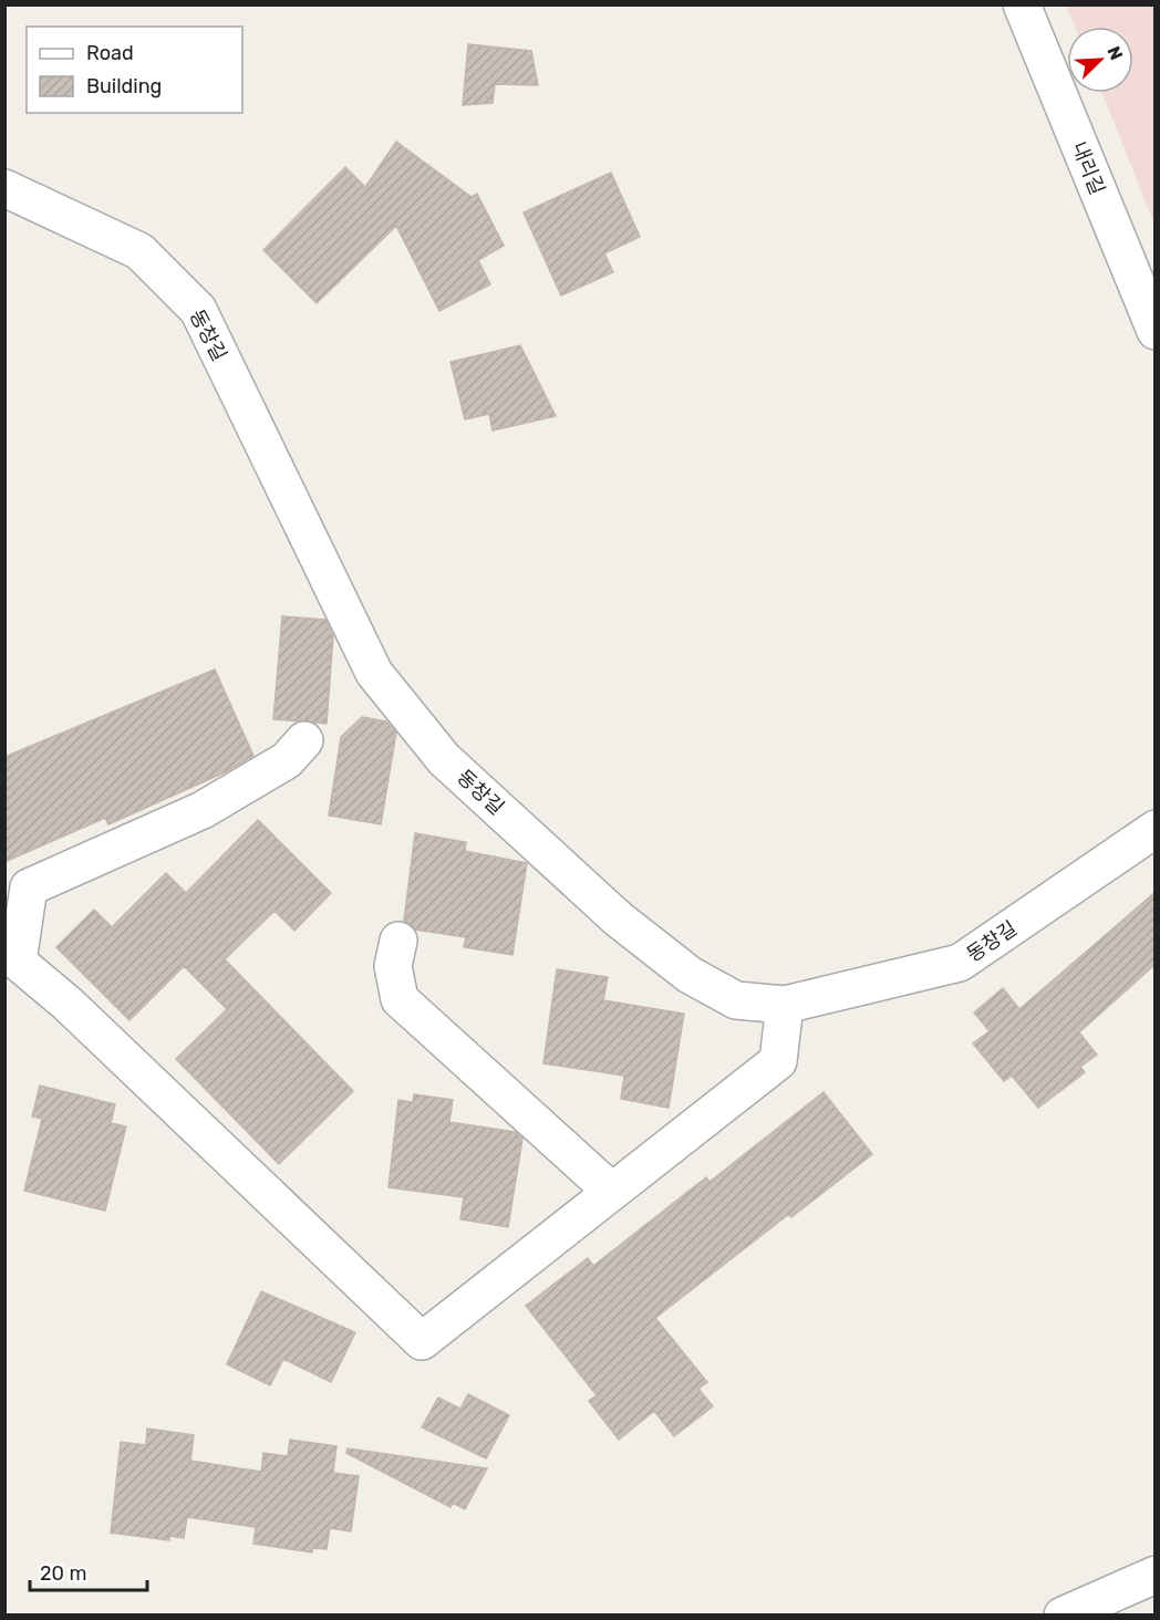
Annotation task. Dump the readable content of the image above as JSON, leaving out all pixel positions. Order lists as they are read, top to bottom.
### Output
{
  "streets": {
    "street": ["내리길", "동창길"]
  },
  "legend": ["Road", "Building"],
  "scale_bar": "20 m",
  "north": "top right"
}
